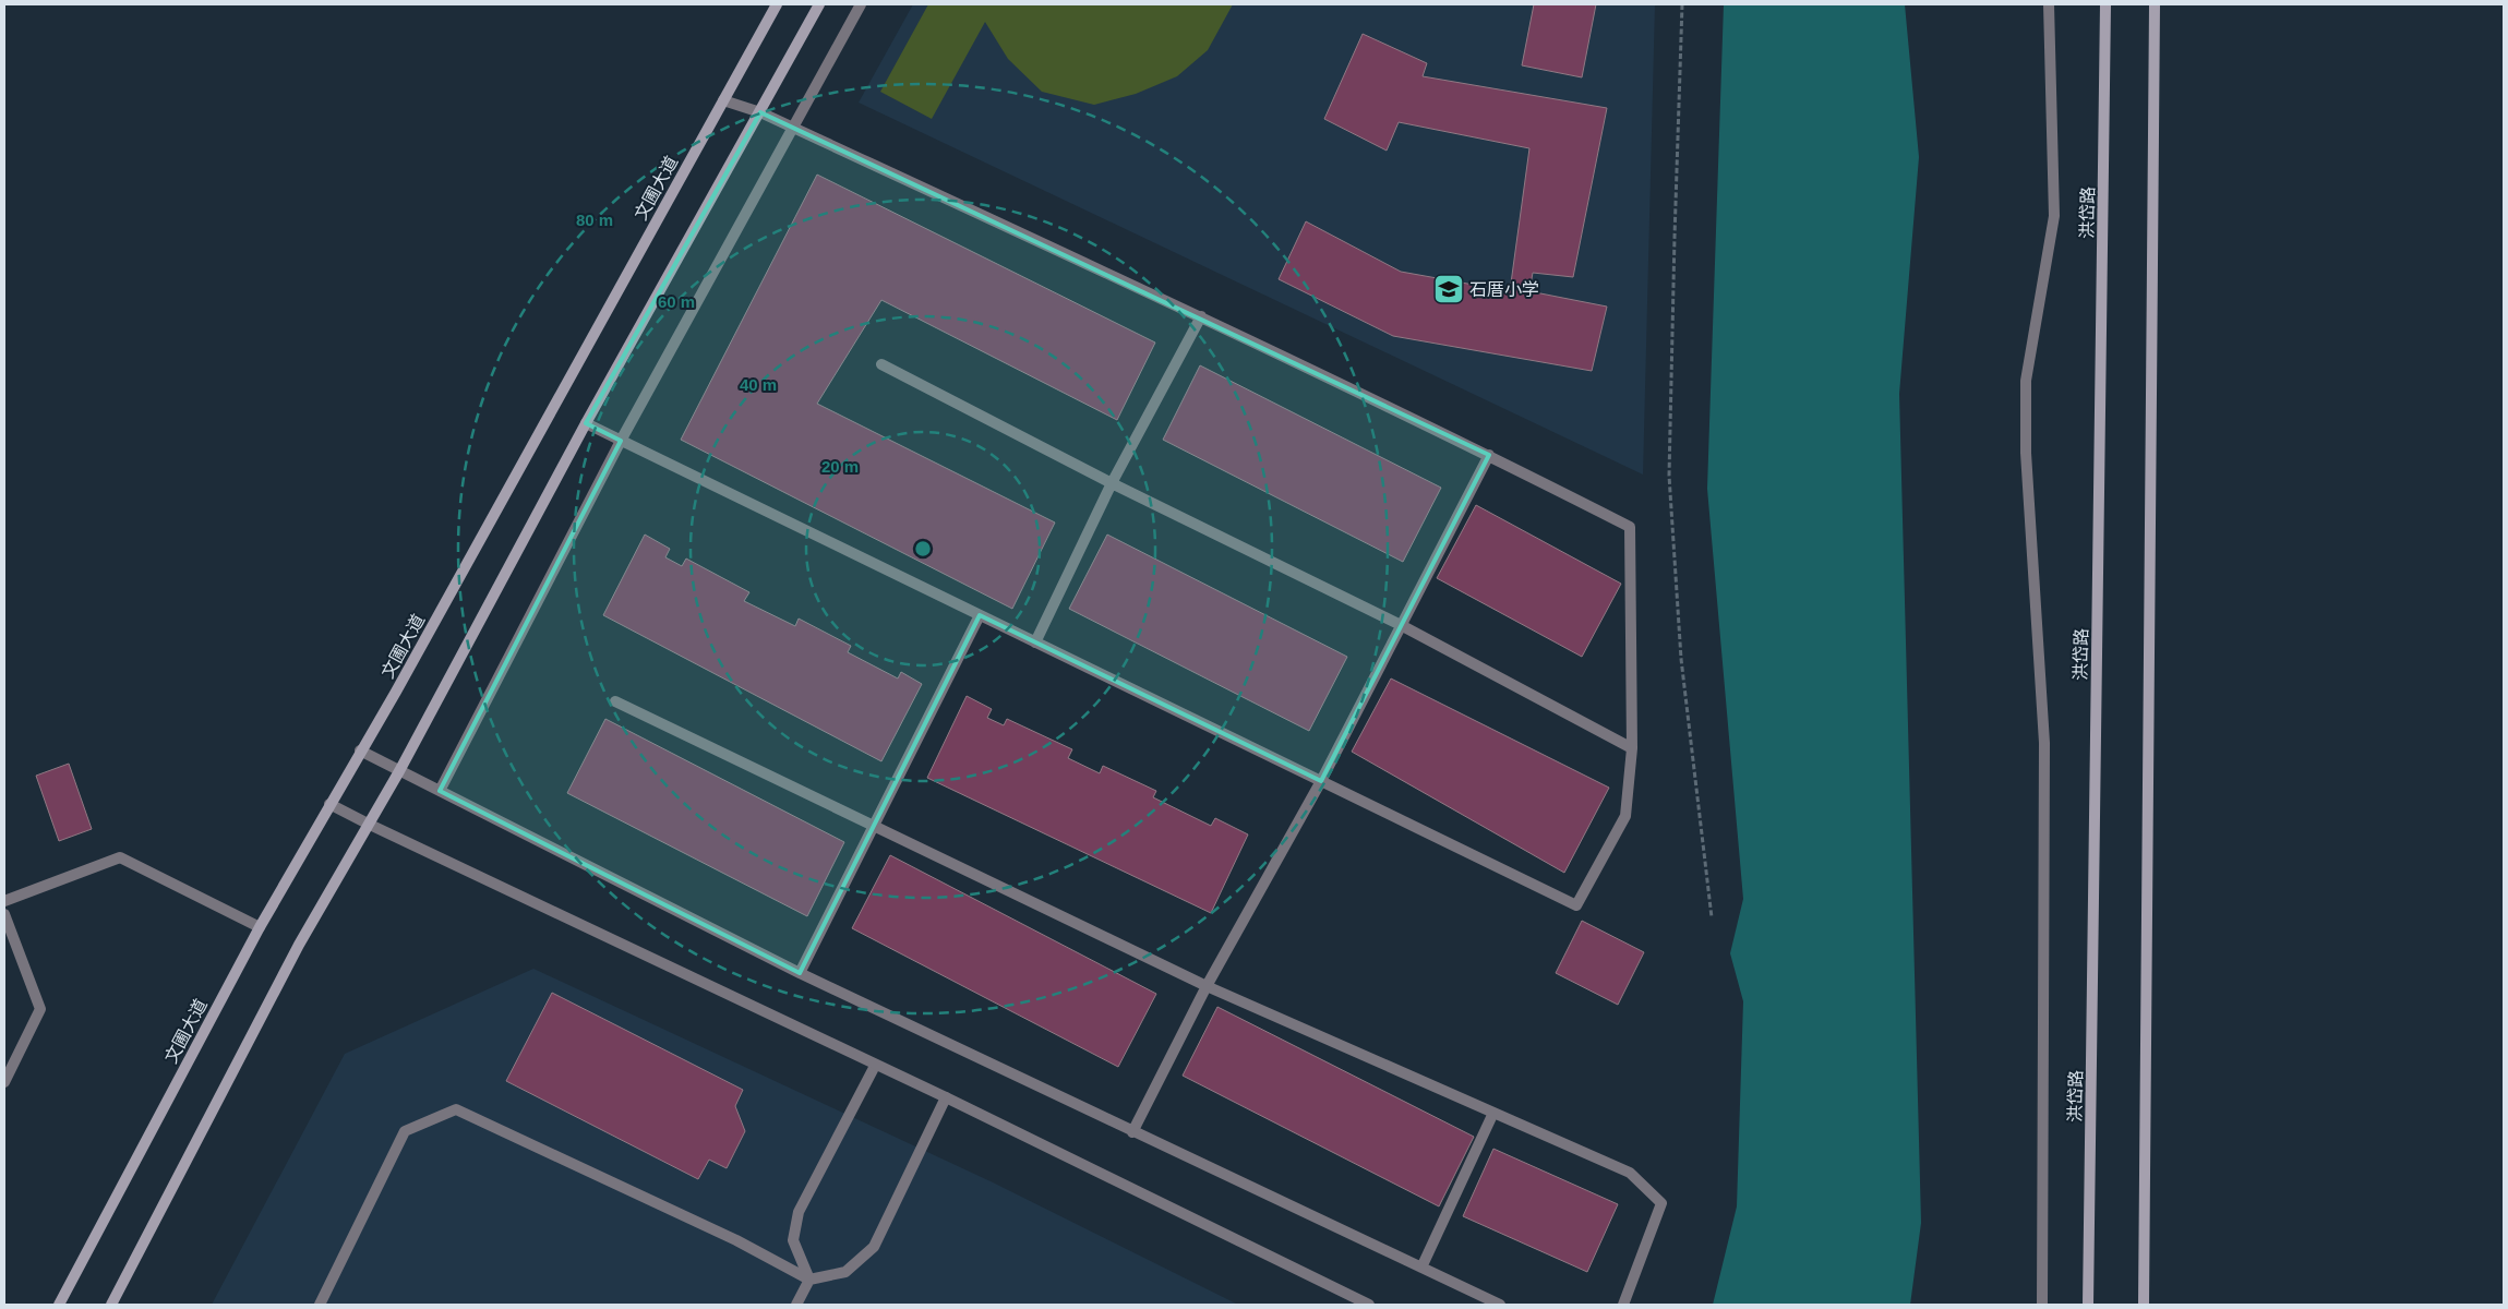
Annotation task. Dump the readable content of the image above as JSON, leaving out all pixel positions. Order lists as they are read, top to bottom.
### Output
{
  "streets": {
    "main road": ["文圃大道", "洪岱路"]
  },
  "places": {
    "school or university": ["石厝小学"]
  },
  "rings": [
    "80 m",
    "60 m",
    "40 m",
    "20 m"
  ]
}
